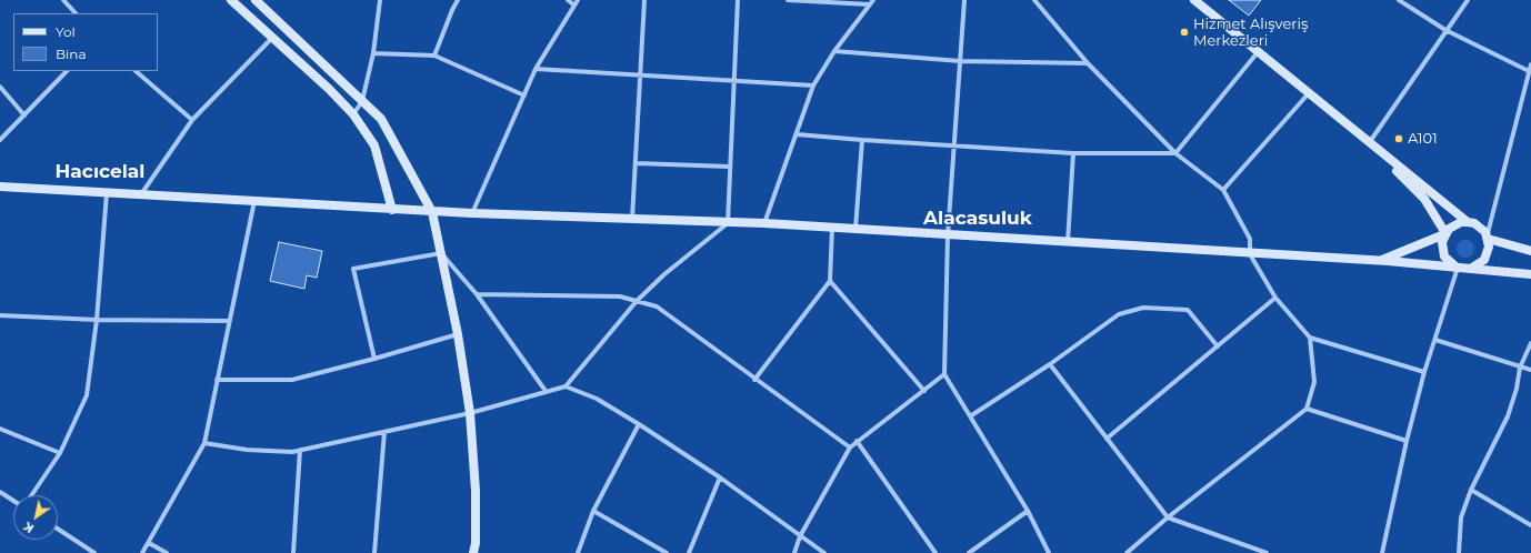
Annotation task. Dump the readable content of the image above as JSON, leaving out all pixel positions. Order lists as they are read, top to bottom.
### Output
{
  "districts": ["Hacıcelal", "Alacasuluk"],
  "places": ["Hizmet Alışveriş Merkezleri", "A101"],
  "legend": ["Yol", "Bina"],
  "north": "bottom left"
}
